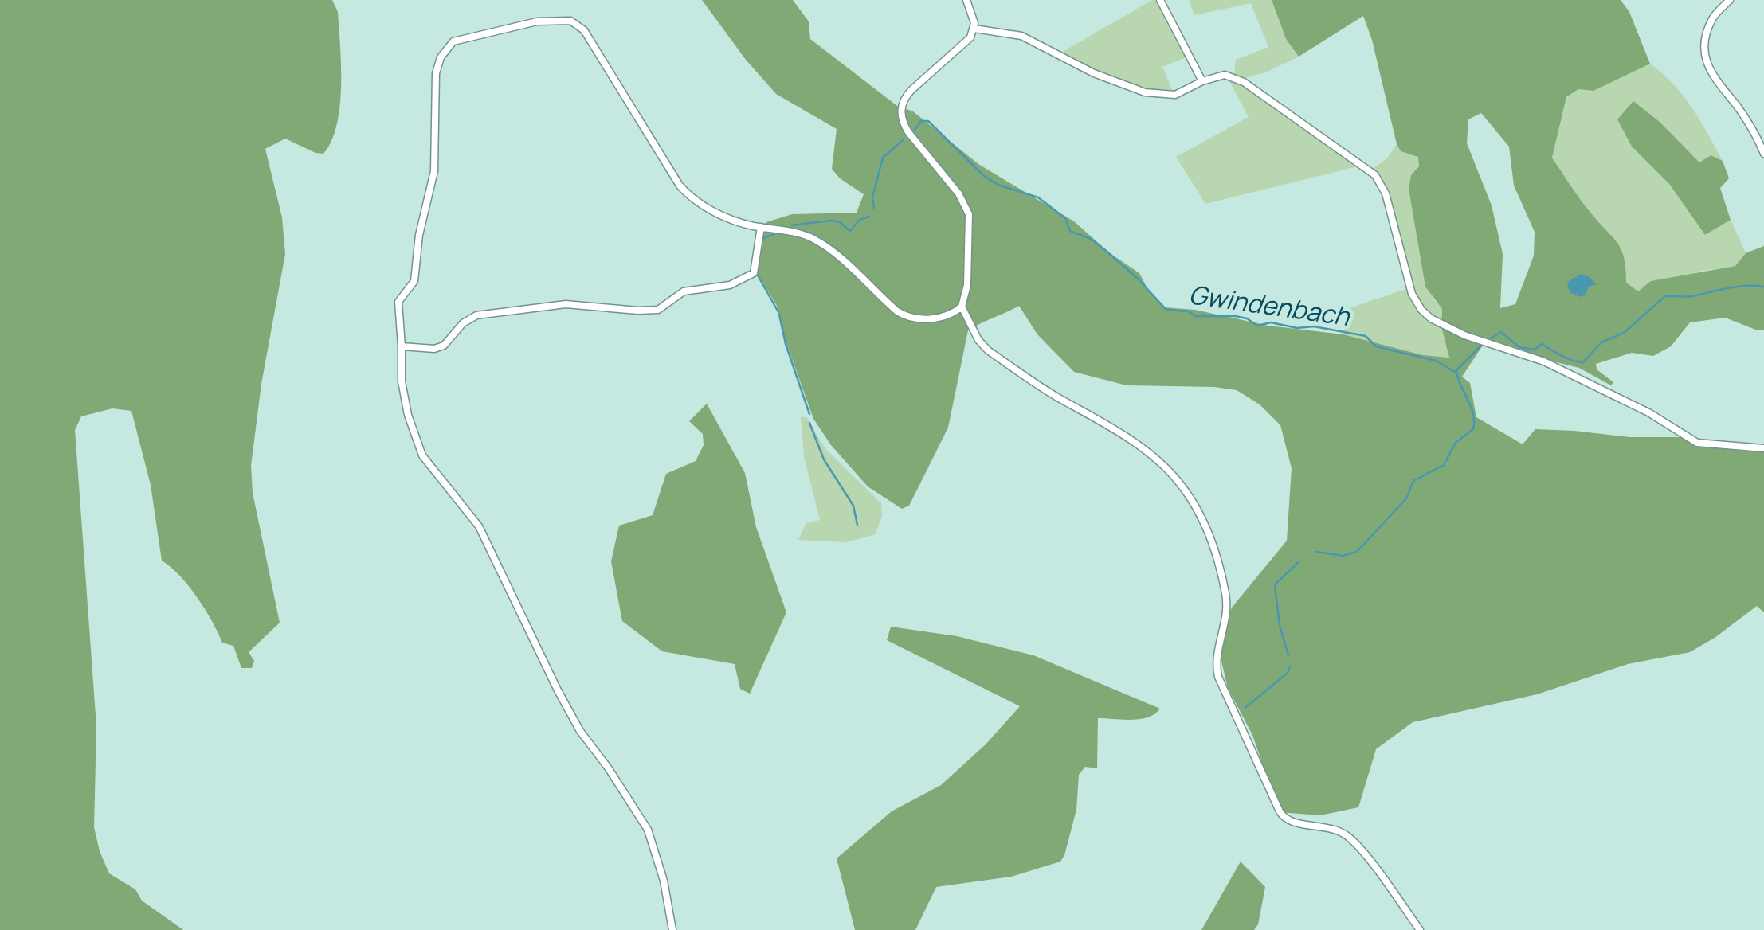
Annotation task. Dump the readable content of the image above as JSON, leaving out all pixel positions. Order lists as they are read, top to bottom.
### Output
{
  "water": ["Gwindenbach"]
}
